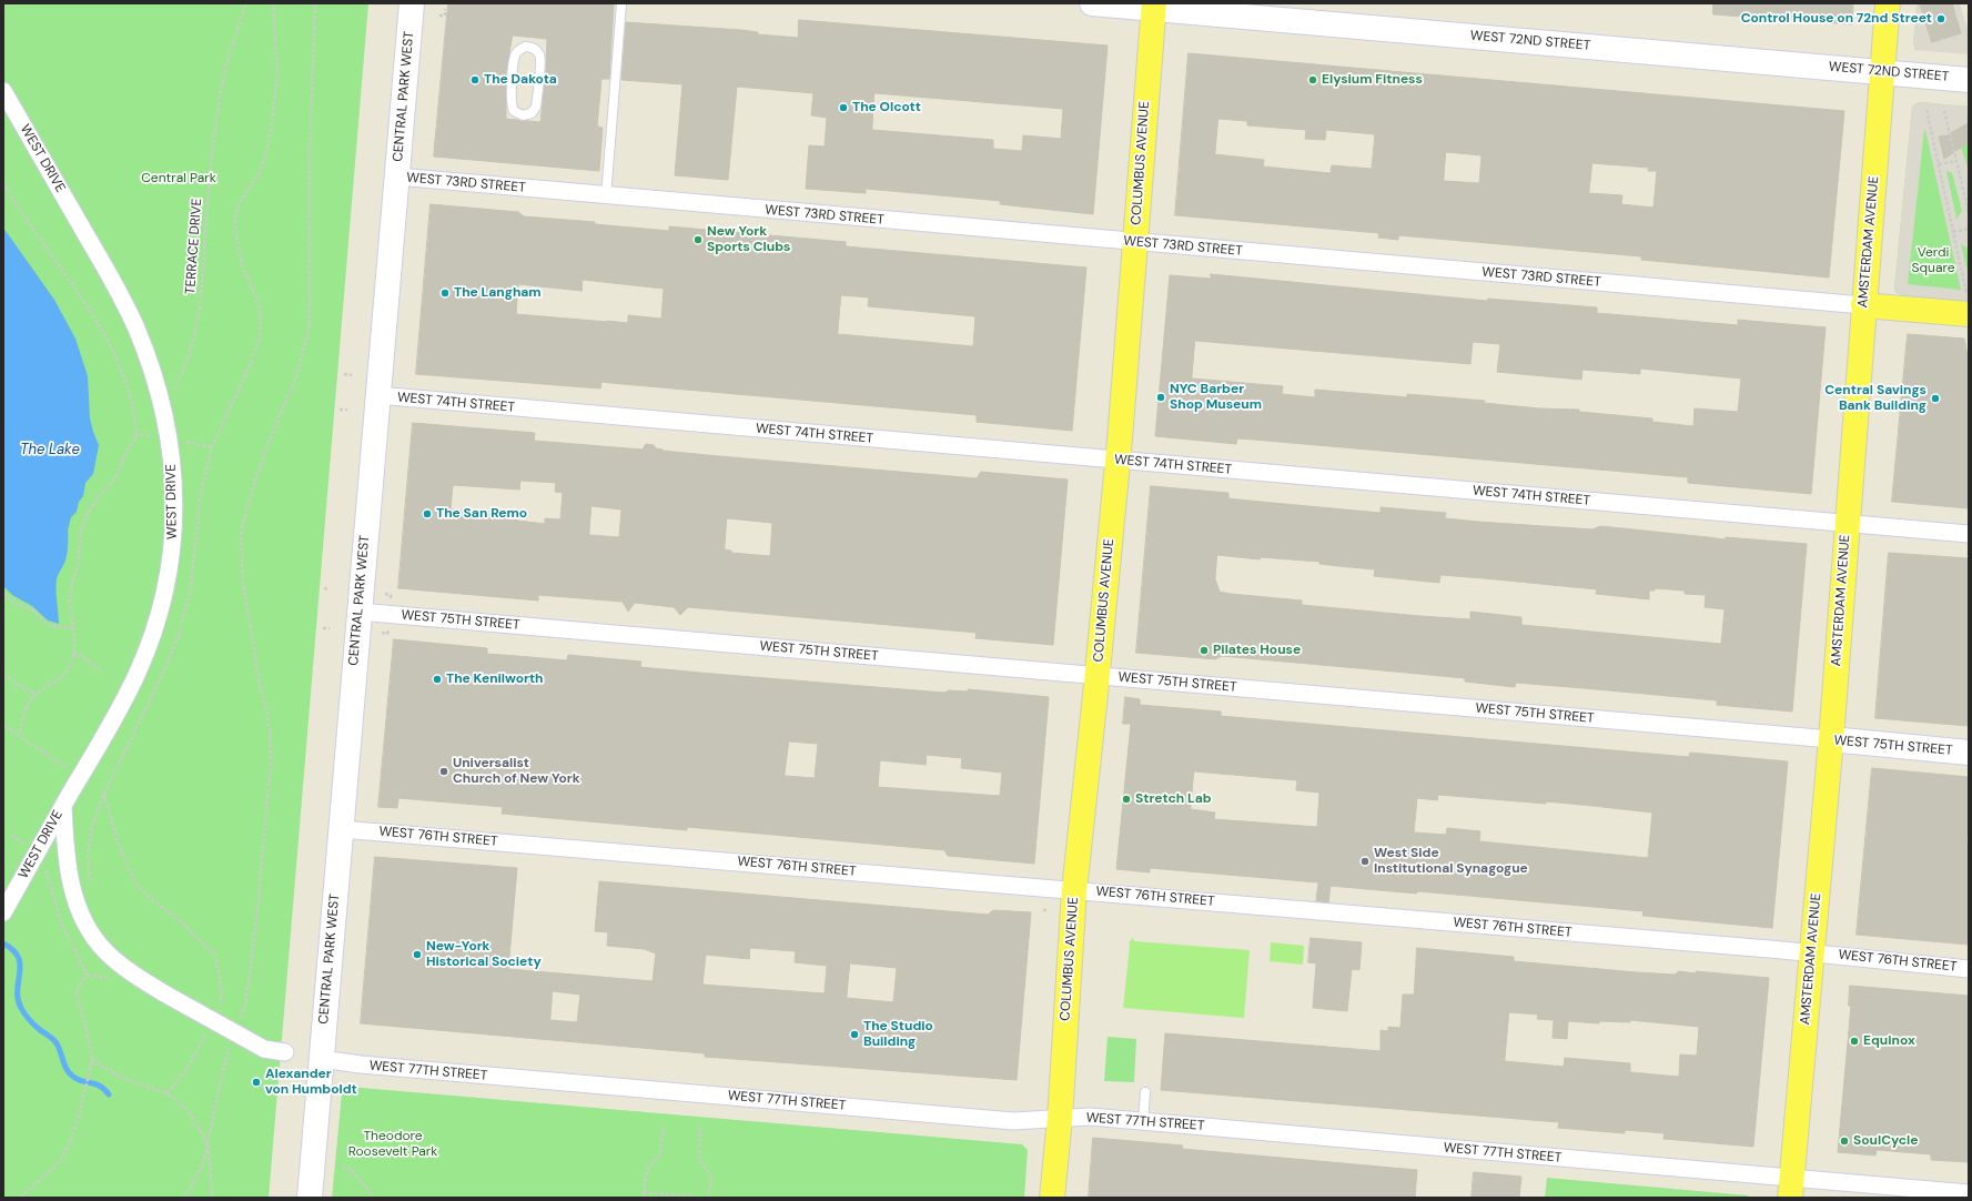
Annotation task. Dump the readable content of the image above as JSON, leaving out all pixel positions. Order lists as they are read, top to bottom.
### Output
{
  "streets": {
    "main road": [
      "WEST 72ND STREET",
      "CENTRAL PARK WEST",
      "COLUMBUS AVENUE",
      "WEST 73RD STREET",
      "AMSTERDAM AVENUE",
      "WEST 75TH STREET"
    ],
    "street": [
      "WEST DRIVE",
      "WEST 74TH STREET",
      "WEST 76TH STREET",
      "WEST 77TH STREET"
    ],
    "path": ["TERRACE DRIVE"]
  },
  "crossings": [
    ["WEST 72ND STREET", "COLUMBUS AVENUE"],
    ["WEST 72ND STREET", "AMSTERDAM AVENUE"],
    ["CENTRAL PARK WEST", "WEST 73RD STREET"],
    ["CENTRAL PARK WEST", "WEST 74TH STREET"],
    ["CENTRAL PARK WEST", "WEST 75TH STREET"],
    ["CENTRAL PARK WEST", "WEST 76TH STREET"],
    ["CENTRAL PARK WEST", "WEST 77TH STREET"],
    ["WEST DRIVE", "TERRACE DRIVE"],
    ["COLUMBUS AVENUE", "WEST 73RD STREET"],
    ["COLUMBUS AVENUE", "WEST 74TH STREET"],
    ["COLUMBUS AVENUE", "WEST 75TH STREET"],
    ["COLUMBUS AVENUE", "WEST 76TH STREET"],
    ["COLUMBUS AVENUE", "WEST 77TH STREET"],
    ["WEST 73RD STREET", "AMSTERDAM AVENUE"],
    ["AMSTERDAM AVENUE", "WEST 74TH STREET"],
    ["AMSTERDAM AVENUE", "WEST 75TH STREET"],
    ["AMSTERDAM AVENUE", "WEST 76TH STREET"],
    ["AMSTERDAM AVENUE", "WEST 77TH STREET"]
  ],
  "water": ["The Lake"],
  "parks": ["Central Park", "Verdi Square", "Theodore Roosevelt Park"],
  "places": [
    "Control House on 72nd Street",
    "The Dakota",
    "Elysium Fitness",
    "The Olcott",
    "New York Sports Clubs",
    "The Langham",
    "NYC Barber Shop Museum",
    "Central Savings Bank Building",
    "The San Remo",
    "Pilates House",
    "The Kenilworth",
    "Universalist Church of New York",
    "Stretch Lab",
    "West Side Institutional Synagogue",
    "New-York Historical Society",
    "The Studio Building",
    "Equinox",
    "Alexander von Humboldt",
    "SoulCycle"
  ]
}
